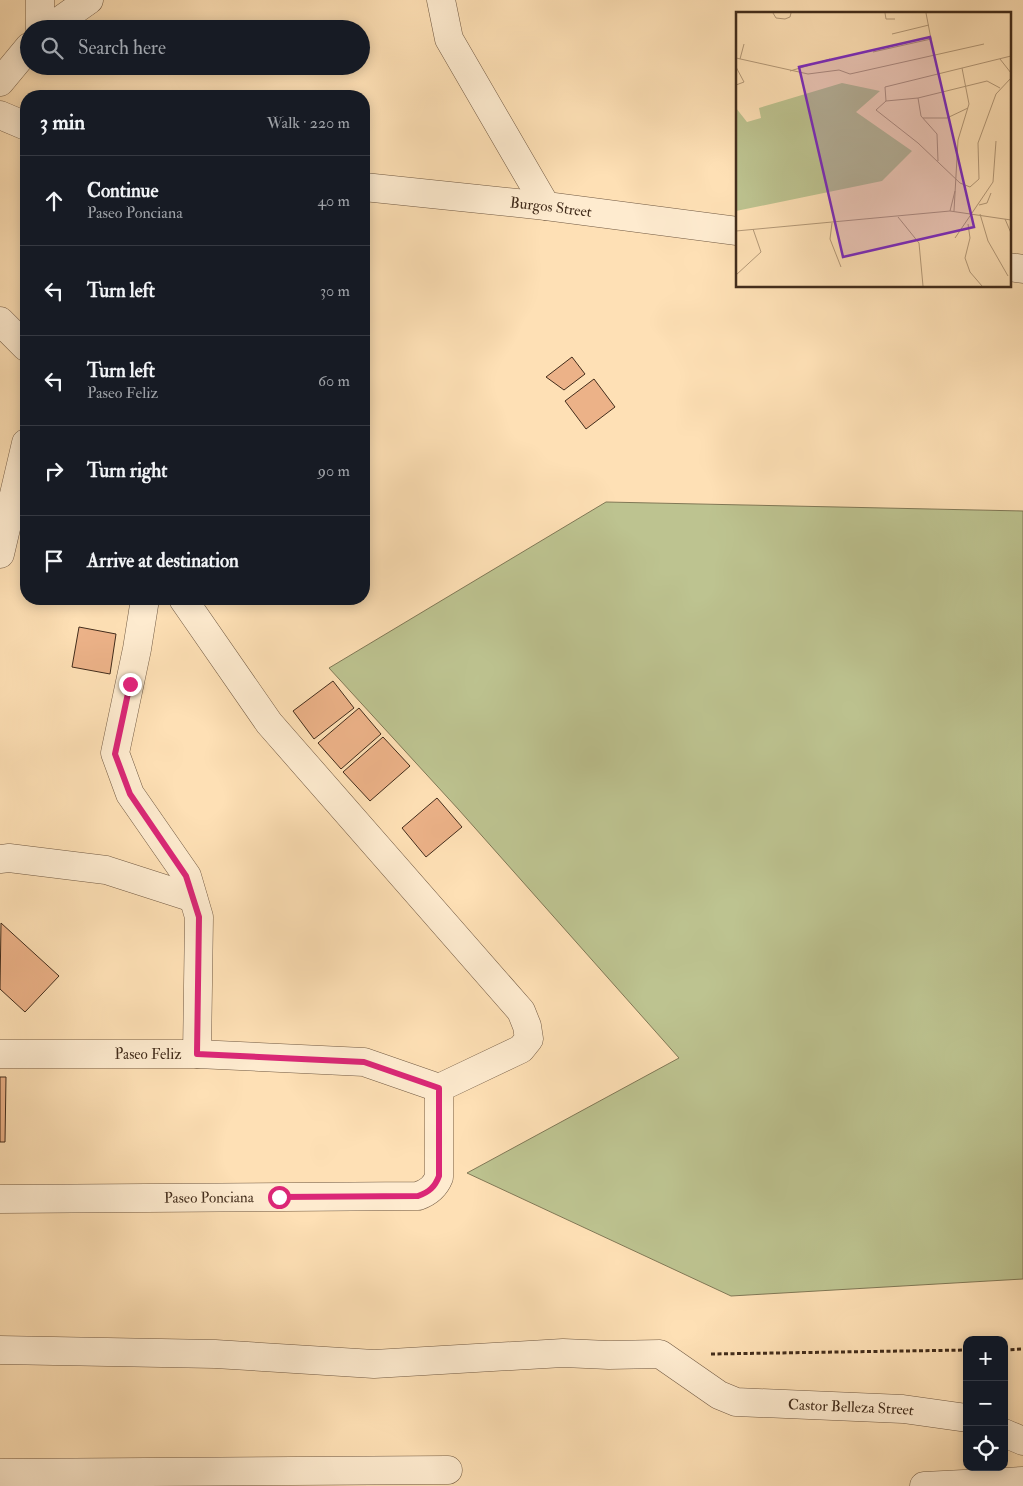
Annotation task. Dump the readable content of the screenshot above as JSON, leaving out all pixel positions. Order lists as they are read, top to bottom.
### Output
{
  "streets": {
    "street": [
      "Burgos Street",
      "Paseo Feliz",
      "Paseo Ponciana",
      "Castor Belleza Street"
    ]
  },
  "crossings": [
    ["Paseo Feliz", "Paseo Ponciana"]
  ],
  "page": {
    "search": "Search here",
    "heading": ["3 min", "Walk · 220 m"],
    "list": [
      ["Continue", "Paseo Ponciana", "40 m"],
      ["Turn left", "30 m"],
      ["Turn left", "Paseo Feliz", "60 m"],
      ["Turn right", "90 m"],
      "Arrive at destination"
    ],
    "map_buttons": ["+", "−"]
  }
}
